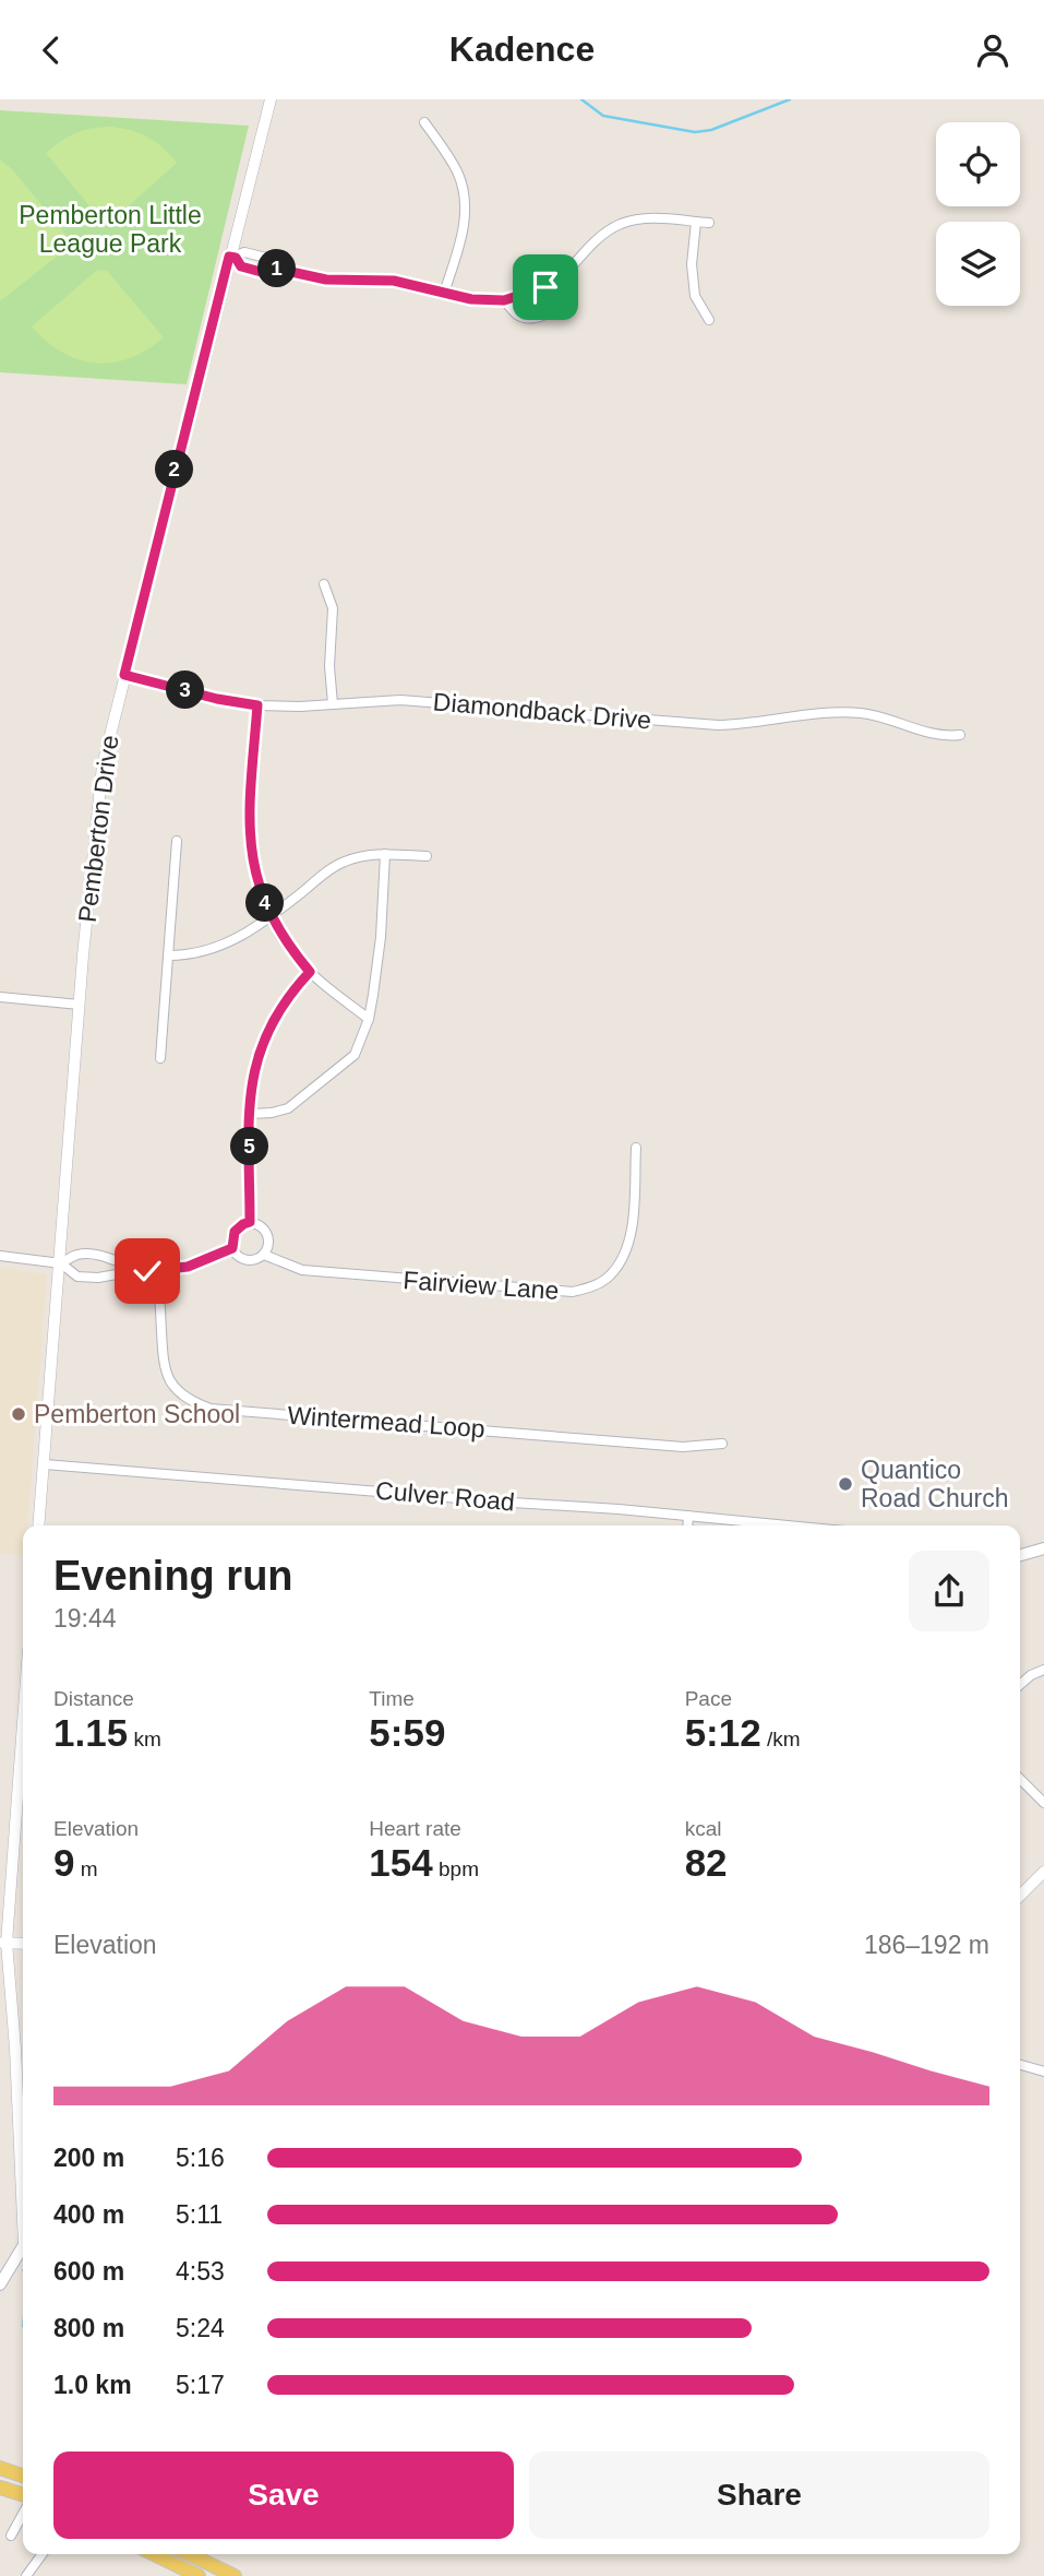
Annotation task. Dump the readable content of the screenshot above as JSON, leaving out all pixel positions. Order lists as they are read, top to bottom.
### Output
{
  "streets": {
    "street": [
      "Diamondback Drive",
      "Pemberton Drive",
      "Fairview Lane",
      "Wintermead Loop",
      "Culver Road"
    ]
  },
  "crossings": [
    ["Diamondback Drive", "Pemberton Drive"],
    ["Pemberton Drive", "Culver Road"]
  ],
  "parks": ["Pemberton Little League Park"],
  "places": ["Pemberton School", "Quantico Road Church"],
  "page": {
    "header": "Kadence",
    "pins": [
      "1",
      "2",
      "3",
      "4",
      "5"
    ],
    "heading": ["Evening run", "19:44"],
    "stats": [
      ["Distance", "1.15 km"],
      ["Time", "5:59"],
      ["Pace", "5:12 /km"],
      ["Elevation", "9 m"],
      ["Heart rate", "154 bpm"],
      ["kcal", "82"]
    ],
    "chart": ["Elevation", "186–192 m"],
    "list": [
      {
        "name": "200 m",
        "note": "5:16"
      },
      {
        "name": "400 m",
        "note": "5:11"
      },
      {
        "name": "600 m",
        "note": "4:53"
      },
      {
        "name": "800 m",
        "note": "5:24"
      },
      {
        "name": "1.0 km",
        "note": "5:17"
      }
    ],
    "buttons": ["Save", "Share"]
  }
}
